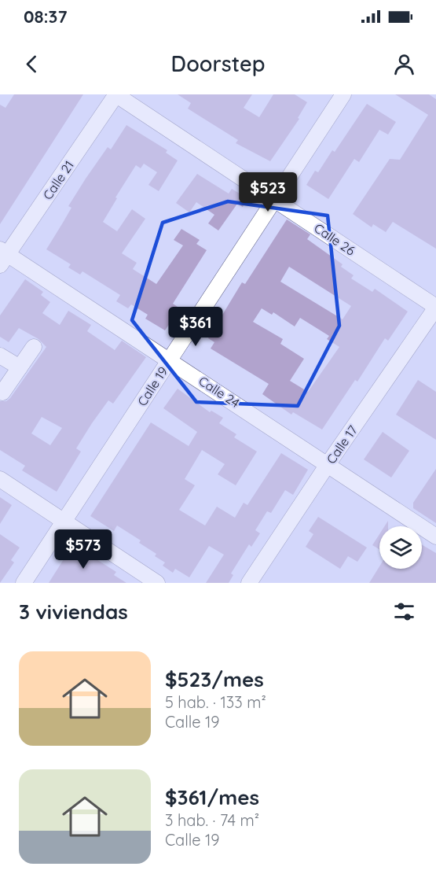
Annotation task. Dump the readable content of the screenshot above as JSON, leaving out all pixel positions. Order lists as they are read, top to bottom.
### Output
{
  "streets": {
    "street": [
      "Calle 21",
      "Calle 26",
      "Calle 19",
      "Calle 24",
      "Calle 17"
    ]
  },
  "crossings": [
    ["Calle 21", "Calle 26"],
    ["Calle 21", "Calle 24"],
    ["Calle 26", "Calle 19"],
    ["Calle 26", "Calle 17"],
    ["Calle 19", "Calle 24"],
    ["Calle 24", "Calle 17"]
  ],
  "page": {
    "status": "08:37",
    "header": "Doorstep",
    "price": ["$523", "$361", "$573"],
    "heading": "3 viviendas",
    "list": [
      {
        "name": "$523/mes",
        "note": "5 hab. · 133 m² · Calle 19"
      },
      {
        "name": "$361/mes",
        "note": "3 hab. · 74 m² · Calle 19"
      }
    ]
  }
}
